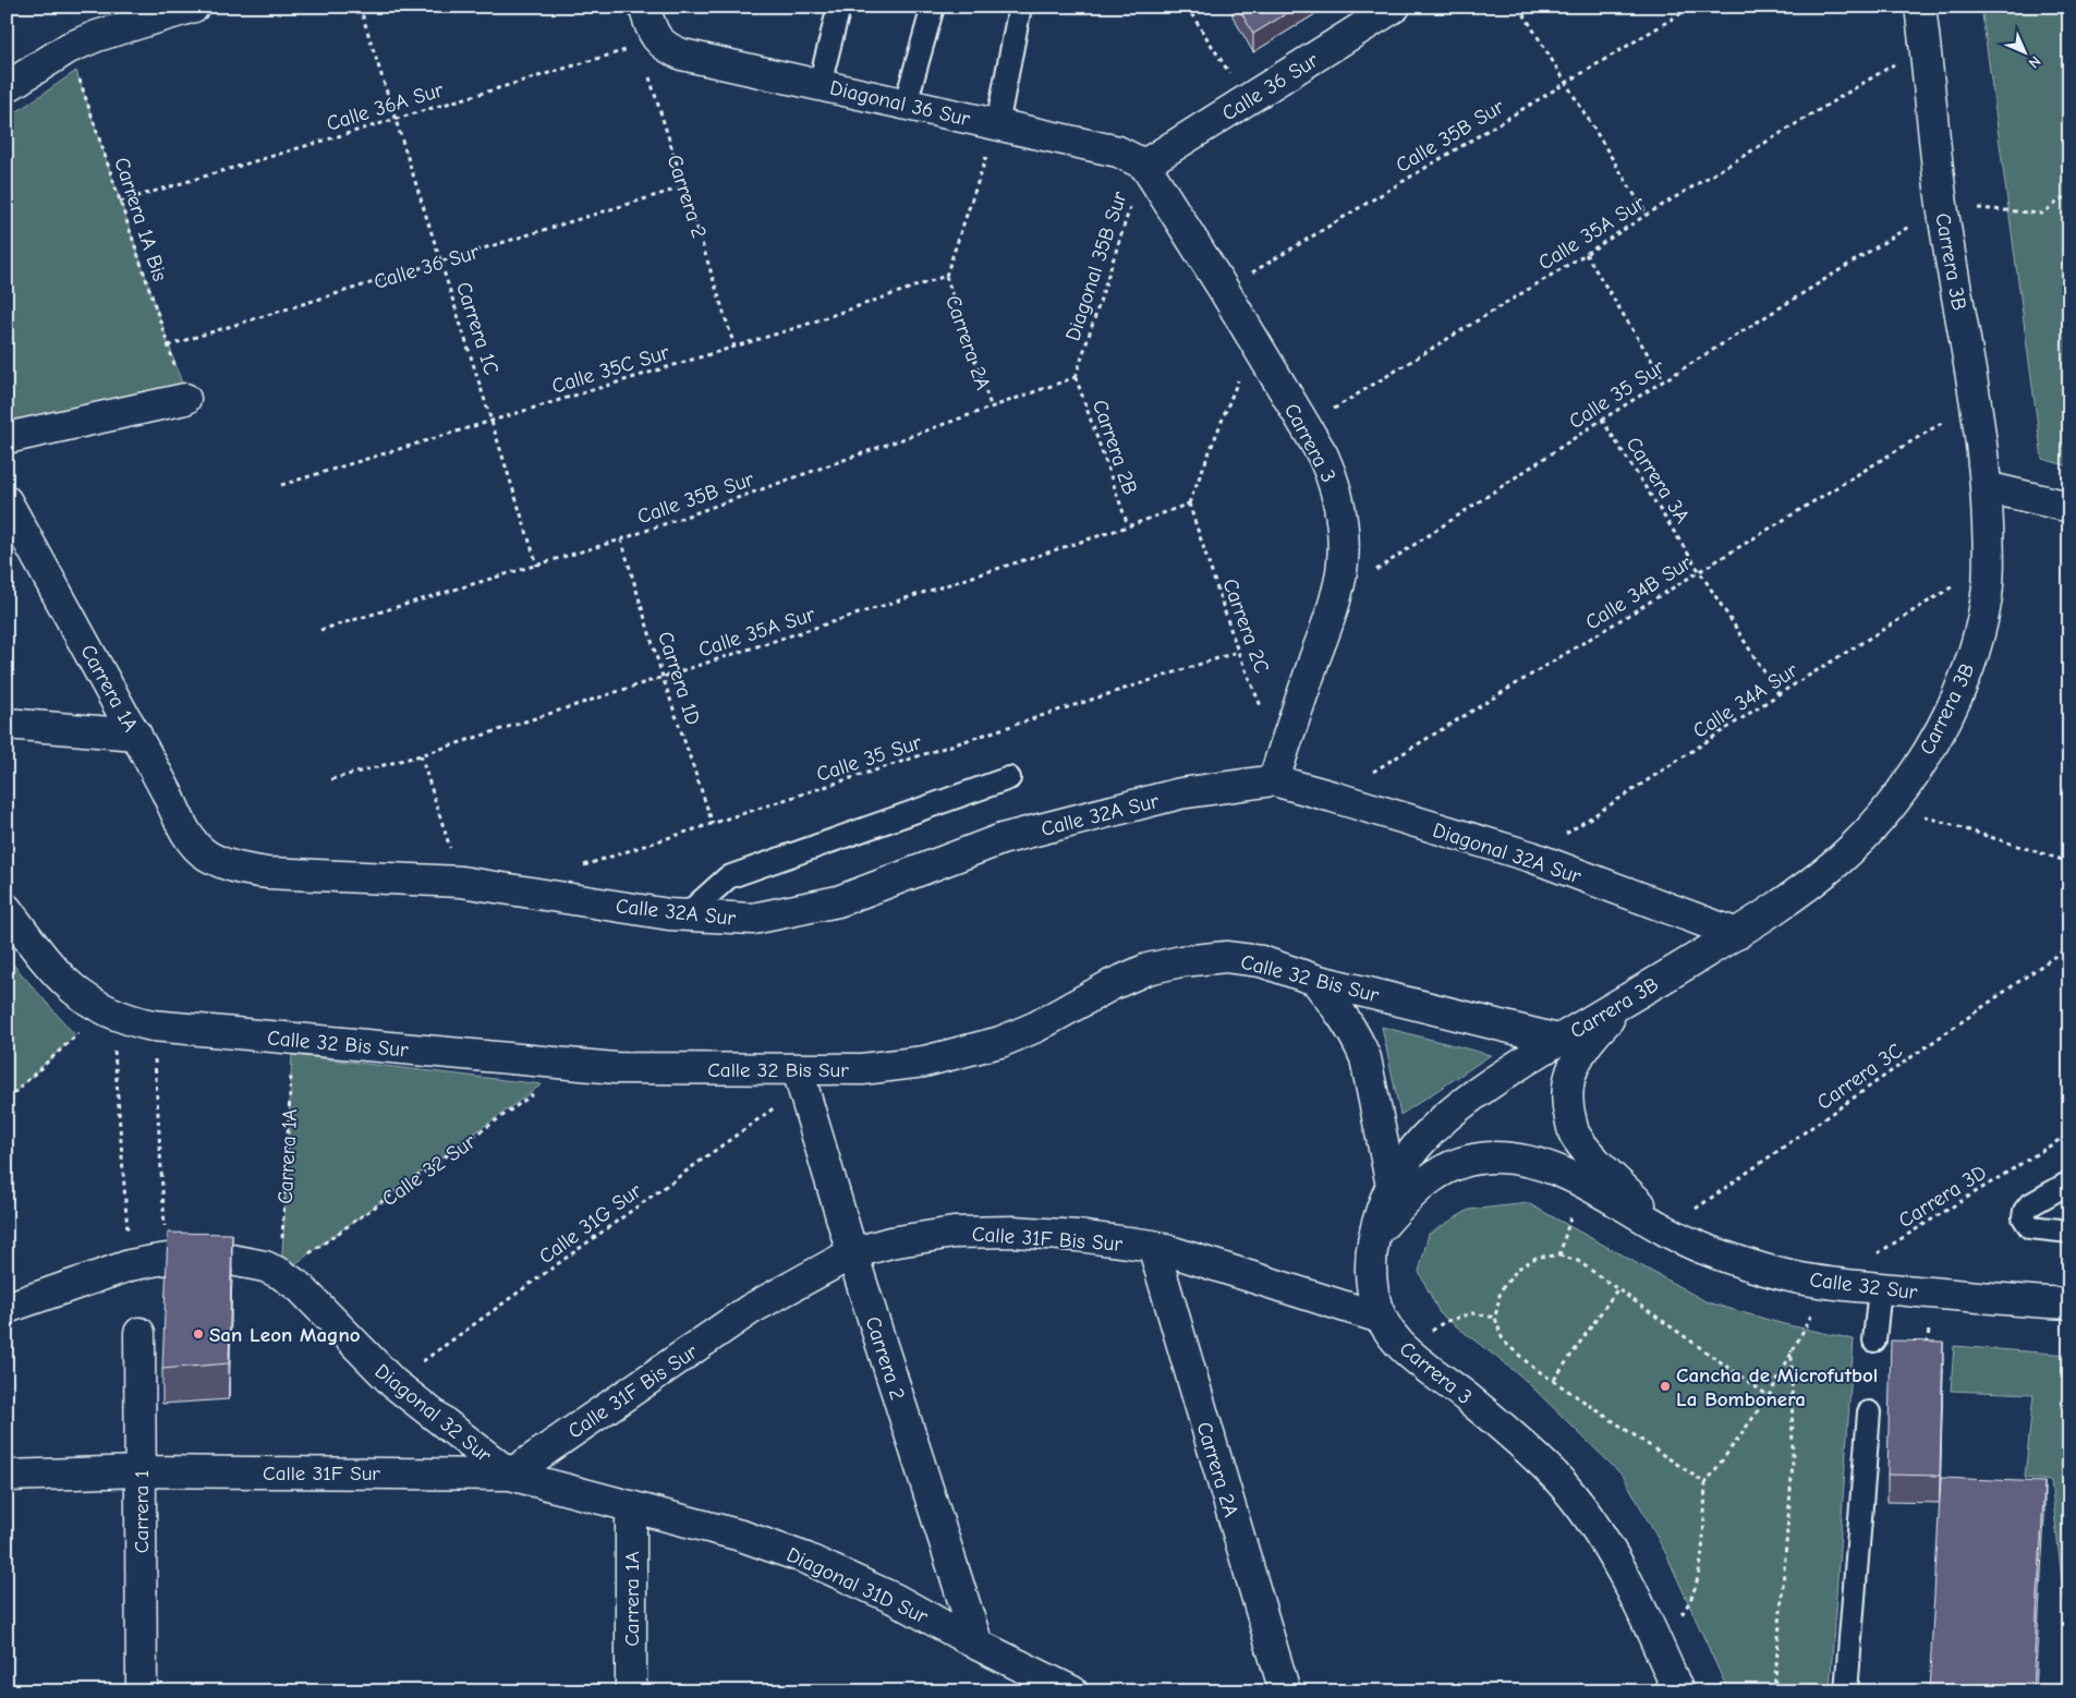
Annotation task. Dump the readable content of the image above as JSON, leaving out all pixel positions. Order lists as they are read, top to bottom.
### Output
{
  "streets": {
    "street": [
      "Calle 36 Sur",
      "Diagonal 36 Sur",
      "Carrera 2",
      "Carrera 3B",
      "Carrera 2A",
      "Carrera 3",
      "Carrera 1A",
      "Calle 32A Sur",
      "Diagonal 32A Sur",
      "Calle 32 Bis Sur",
      "Calle 32 Sur",
      "Calle 31F Bis Sur",
      "Diagonal 32 Sur",
      "Calle 31F Sur",
      "Carrera 1",
      "Diagonal 31D Sur"
    ],
    "path": [
      "Calle 36A Sur",
      "Calle 35B Sur",
      "Carrera 1A Bis",
      "Calle 35A Sur",
      "Diagonal 35B Sur",
      "Carrera 1C",
      "Calle 35C Sur",
      "Calle 35 Sur",
      "Carrera 2B",
      "Carrera 3A",
      "Calle 34B Sur",
      "Carrera 2C",
      "Carrera 1D",
      "Calle 34A Sur",
      "Carrera 3C",
      "Carrera 3D",
      "Calle 31G Sur"
    ]
  },
  "crossings": [
    ["Calle 36 Sur", "Diagonal 36 Sur"],
    ["Calle 36 Sur", "Carrera 2"],
    ["Calle 36 Sur", "Carrera 1A Bis"],
    ["Calle 36 Sur", "Diagonal 35B Sur"],
    ["Calle 36 Sur", "Carrera 1C"],
    ["Calle 36 Sur", "Carrera 3"],
    ["Diagonal 36 Sur", "Calle 36A Sur"],
    ["Diagonal 36 Sur", "Carrera 2"],
    ["Diagonal 36 Sur", "Diagonal 35B Sur"],
    ["Diagonal 36 Sur", "Carrera 3"],
    ["Calle 36A Sur", "Carrera 2"],
    ["Calle 36A Sur", "Carrera 1A Bis"],
    ["Calle 36A Sur", "Carrera 1C"],
    ["Calle 35B Sur", "Diagonal 35B Sur"],
    ["Calle 35B Sur", "Carrera 1C"],
    ["Calle 35B Sur", "Carrera 2A"],
    ["Calle 35B Sur", "Carrera 3"],
    ["Calle 35B Sur", "Carrera 2B"],
    ["Calle 35B Sur", "Carrera 1D"],
    ["Carrera 2", "Calle 35C Sur"],
    ["Carrera 2", "Calle 32 Bis Sur"],
    ["Carrera 2", "Calle 31G Sur"],
    ["Carrera 2", "Calle 31F Bis Sur"],
    ["Carrera 2", "Diagonal 31D Sur"],
    ["Calle 35A Sur", "Carrera 3"],
    ["Calle 35A Sur", "Carrera 2B"],
    ["Calle 35A Sur", "Carrera 2C"],
    ["Calle 35A Sur", "Carrera 1D"],
    ["Carrera 3B", "Carrera 3"],
    ["Carrera 3B", "Diagonal 32A Sur"],
    ["Carrera 3B", "Calle 32 Bis Sur"],
    ["Carrera 3B", "Calle 32 Sur"],
    ["Diagonal 35B Sur", "Carrera 3"],
    ["Diagonal 35B Sur", "Carrera 2B"],
    ["Carrera 1C", "Calle 35C Sur"],
    ["Carrera 2A", "Calle 35C Sur"],
    ["Carrera 2A", "Calle 31F Bis Sur"],
    ["Calle 35 Sur", "Carrera 3"],
    ["Calle 35 Sur", "Carrera 3A"],
    ["Calle 35 Sur", "Carrera 2C"],
    ["Calle 35 Sur", "Carrera 1D"],
    ["Carrera 3", "Calle 32A Sur"],
    ["Carrera 3", "Diagonal 32A Sur"],
    ["Carrera 3", "Calle 32 Sur"],
    ["Carrera 3", "Calle 31F Bis Sur"],
    ["Carrera 3A", "Calle 34B Sur"],
    ["Carrera 3A", "Calle 34A Sur"],
    ["Calle 34B Sur", "Diagonal 32A Sur"],
    ["Carrera 1A", "Calle 32A Sur"],
    ["Carrera 1A", "Calle 32 Bis Sur"],
    ["Carrera 1A", "Calle 32 Sur"],
    ["Carrera 1A", "Diagonal 32 Sur"],
    ["Carrera 1A", "Calle 31F Sur"],
    ["Carrera 1A", "Diagonal 31D Sur"],
    ["Calle 34A Sur", "Diagonal 32A Sur"],
    ["Calle 32A Sur", "Diagonal 32A Sur"],
    ["Calle 32 Bis Sur", "Calle 32 Sur"],
    ["Calle 32 Bis Sur", "Calle 31G Sur"],
    ["Carrera 3C", "Calle 32 Sur"],
    ["Calle 32 Sur", "Diagonal 32 Sur"],
    ["Calle 31G Sur", "Diagonal 32 Sur"],
    ["Calle 31F Bis Sur", "Diagonal 32 Sur"],
    ["Calle 31F Bis Sur", "Calle 31F Sur"],
    ["Diagonal 32 Sur", "Calle 31F Sur"],
    ["Calle 31F Sur", "Carrera 1"],
    ["Calle 31F Sur", "Diagonal 31D Sur"]
  ],
  "places": ["San Leon Magno", "Cancha de Microfutbol La Bombonera"],
  "north": "bottom right"
}
